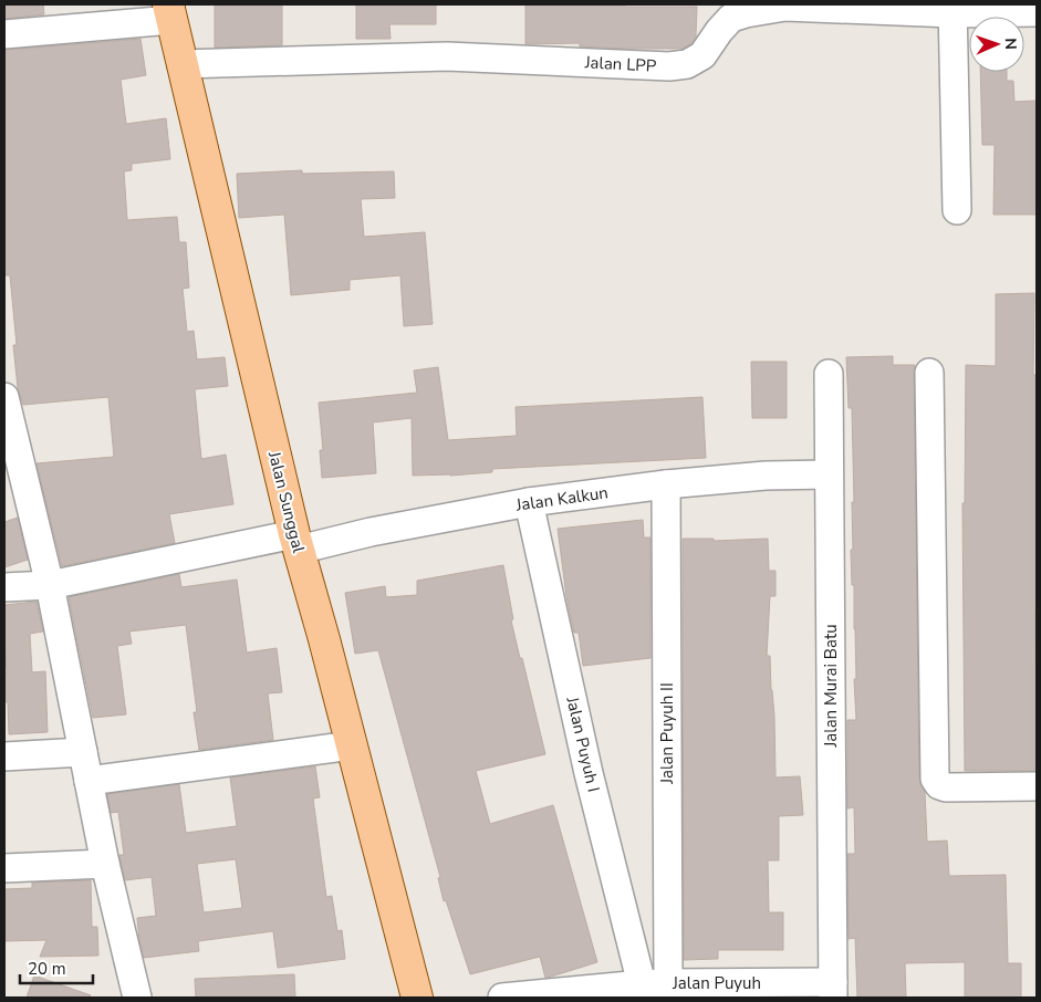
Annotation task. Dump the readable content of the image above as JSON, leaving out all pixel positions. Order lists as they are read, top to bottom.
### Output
{
  "streets": {
    "main road": ["Jalan Sunggal"],
    "street": [
      "Jalan LPP",
      "Jalan Kalkun",
      "Jalan Murai Batu",
      "Jalan Puyuh II",
      "Jalan Puyuh I",
      "Jalan Puyuh"
    ]
  },
  "crossings": [
    ["Jalan LPP", "Jalan Sunggal"],
    ["Jalan Kalkun", "Jalan Sunggal"],
    ["Jalan Kalkun", "Jalan Murai Batu"],
    ["Jalan Kalkun", "Jalan Puyuh II"],
    ["Jalan Kalkun", "Jalan Puyuh I"],
    ["Jalan Murai Batu", "Jalan Puyuh"],
    ["Jalan Puyuh II", "Jalan Puyuh I"],
    ["Jalan Puyuh II", "Jalan Puyuh"],
    ["Jalan Puyuh I", "Jalan Puyuh"]
  ],
  "scale_bar": "20 m",
  "north": "right"
}
